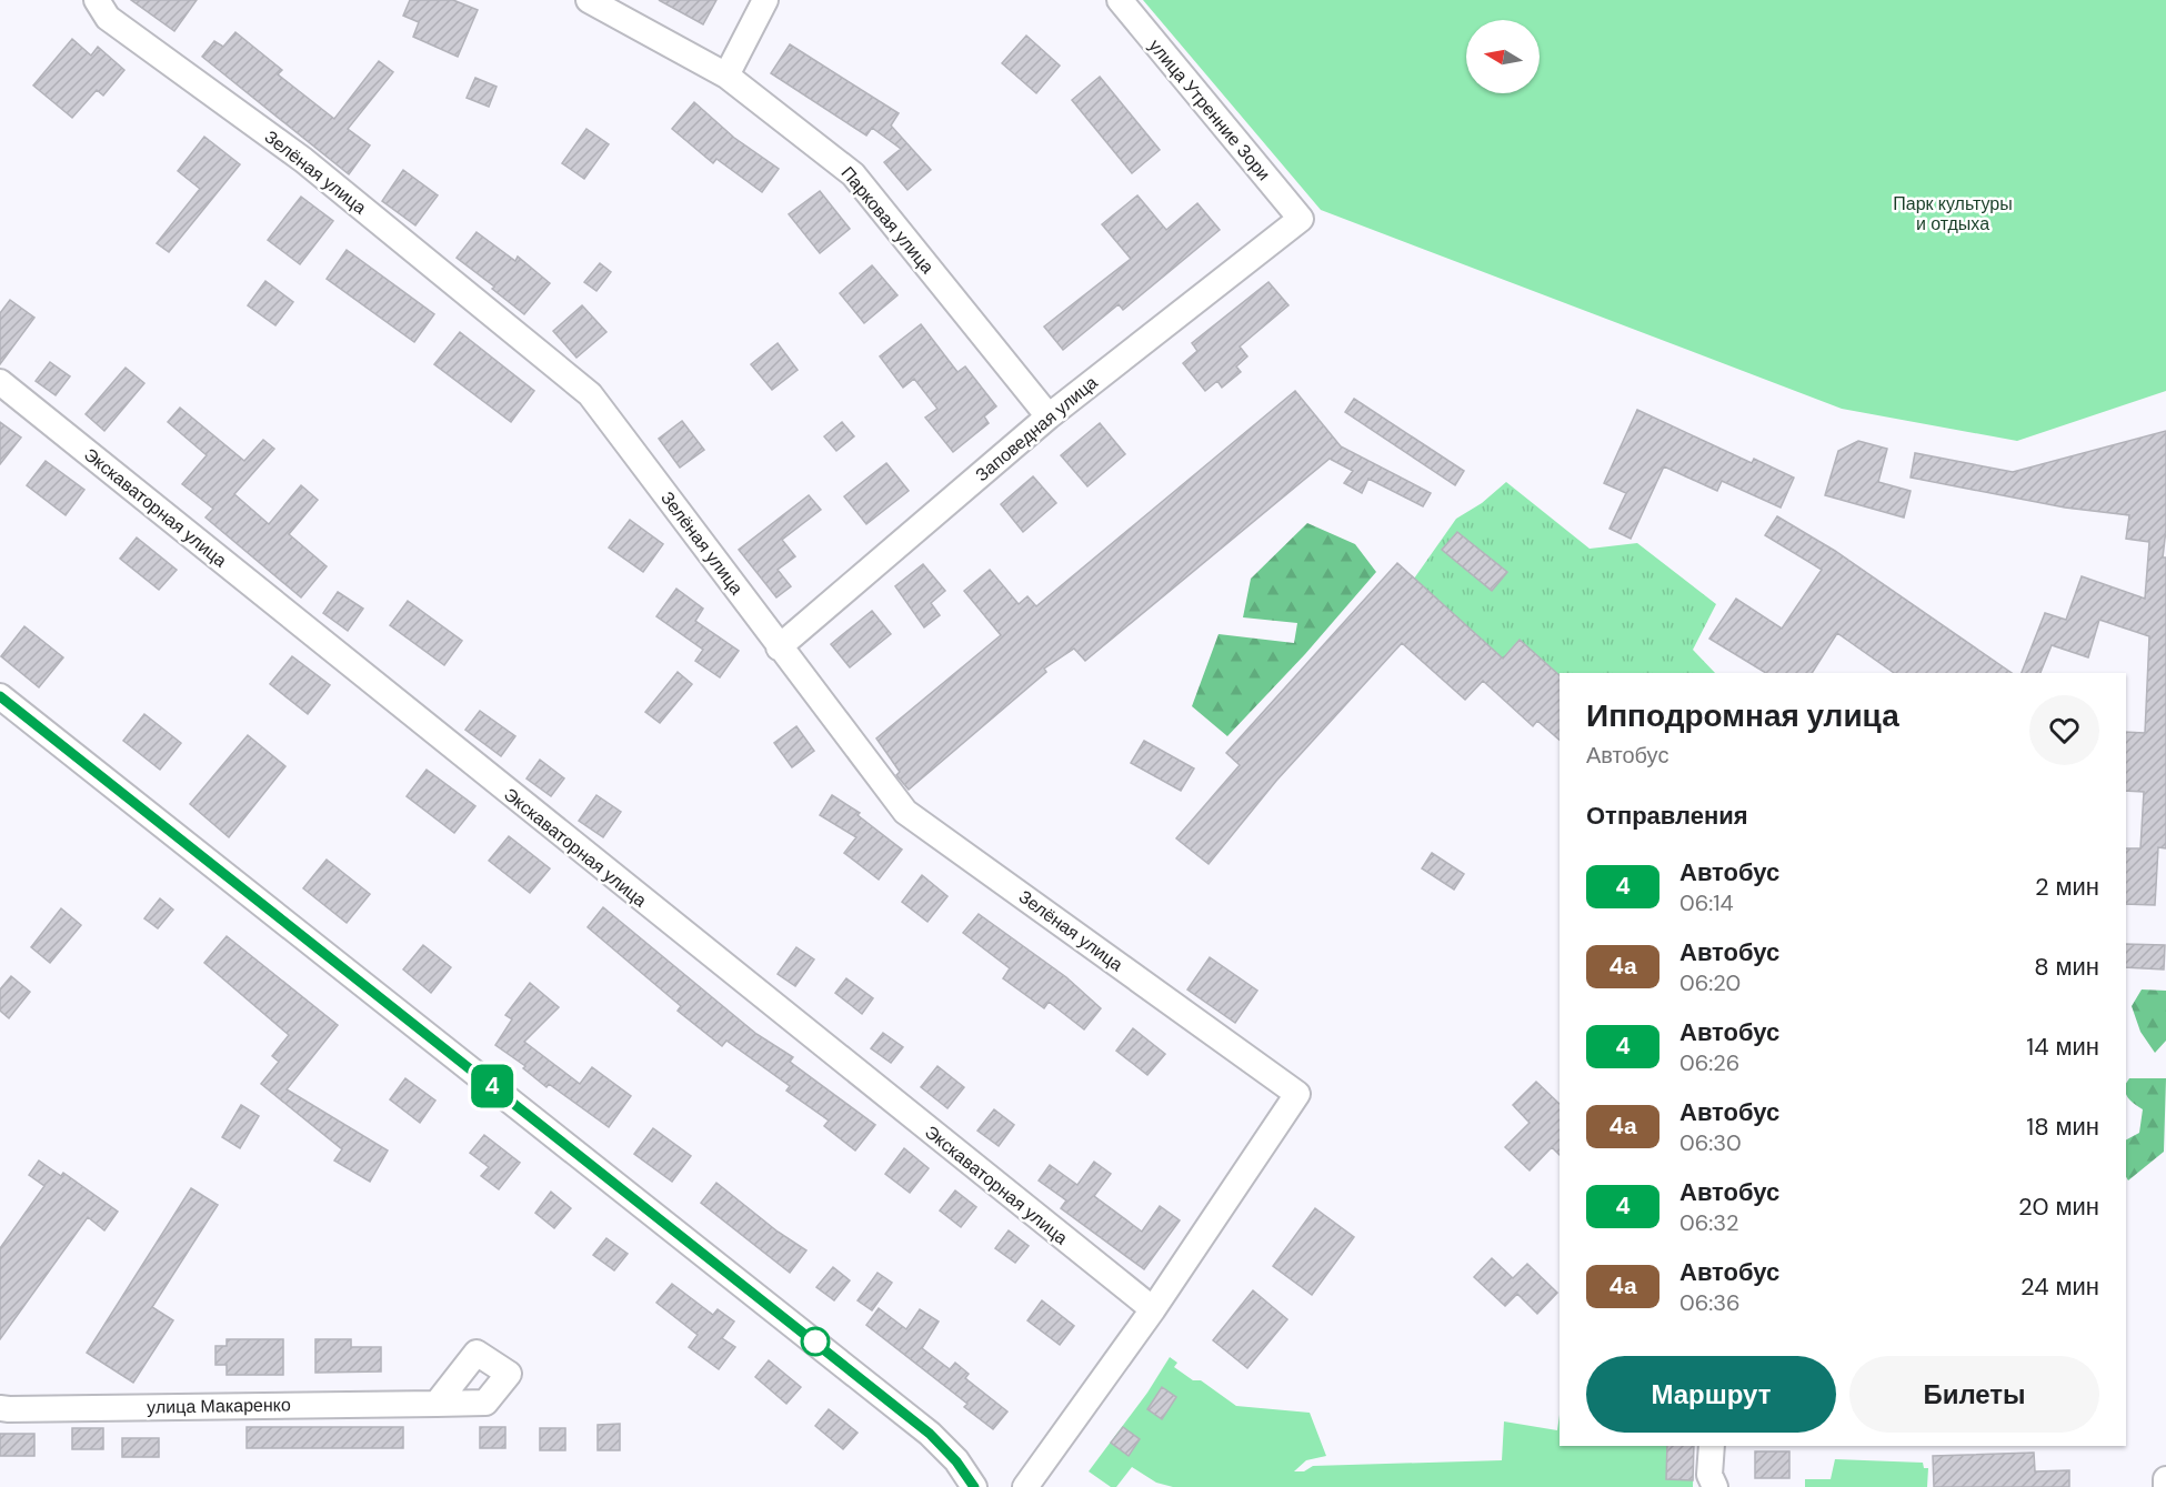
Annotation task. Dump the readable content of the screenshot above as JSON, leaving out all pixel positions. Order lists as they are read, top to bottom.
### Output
{
  "streets": {
    "street": [
      "улица Утренние Зори",
      "Зелёная улица",
      "Парковая улица",
      "Заповедная улица",
      "Экскаваторная улица",
      "улица Макаренко"
    ]
  },
  "crossings": [
    ["улица Утренние Зори", "Заповедная улица"],
    ["Зелёная улица", "Заповедная улица"],
    ["Зелёная улица", "Экскаваторная улица"],
    ["Парковая улица", "Заповедная улица"]
  ],
  "parks": ["Парк культуры и отдыха"],
  "lines": ["bus line 4"],
  "north": "left",
  "page": {
    "on_map": "4",
    "heading": [
      ["Ипподромная улица", "Автобус"],
      "Отправления"
    ],
    "list": [
      {
        "mark": "4",
        "name": "Автобус",
        "note": "06:14",
        "value": "2 мин"
      },
      {
        "mark": "4а",
        "name": "Автобус",
        "note": "06:20",
        "value": "8 мин"
      },
      {
        "mark": "4",
        "name": "Автобус",
        "note": "06:26",
        "value": "14 мин"
      },
      {
        "mark": "4а",
        "name": "Автобус",
        "note": "06:30",
        "value": "18 мин"
      },
      {
        "mark": "4",
        "name": "Автобус",
        "note": "06:32",
        "value": "20 мин"
      },
      {
        "mark": "4а",
        "name": "Автобус",
        "note": "06:36",
        "value": "24 мин"
      }
    ],
    "buttons": ["Маршрут", "Билеты"]
  }
}
